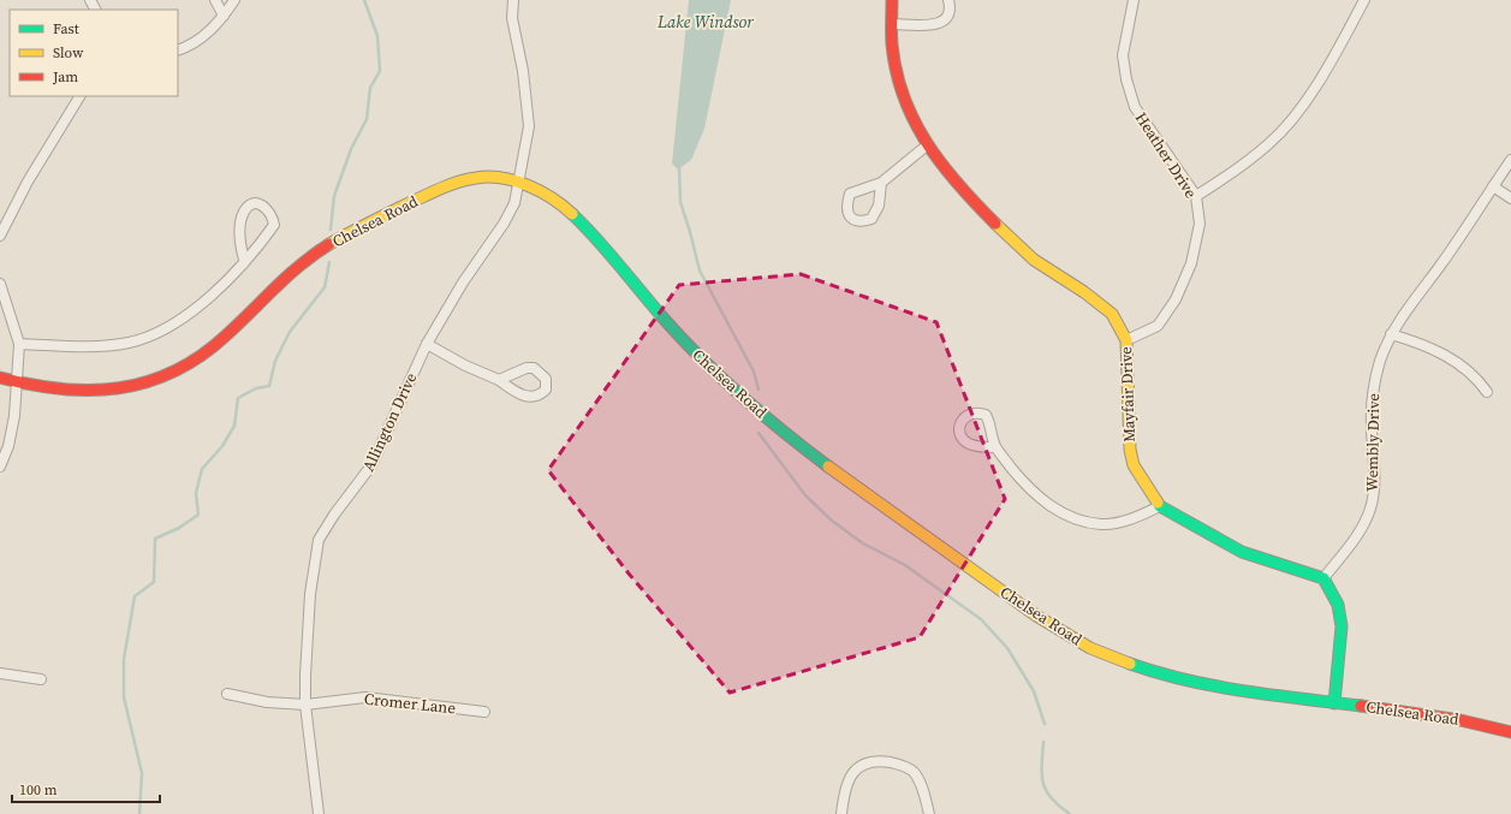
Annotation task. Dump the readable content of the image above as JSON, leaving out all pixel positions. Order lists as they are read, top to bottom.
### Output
{
  "streets": {
    "street": [
      "Heather Drive",
      "Chelsea Road",
      "Mayfair Drive",
      "Allington Drive",
      "Wembly Drive",
      "Cromer Lane"
    ]
  },
  "crossings": [
    ["Heather Drive", "Mayfair Drive"],
    ["Chelsea Road", "Allington Drive"],
    ["Mayfair Drive", "Wembly Drive"],
    ["Allington Drive", "Cromer Lane"]
  ],
  "water": ["Lake Windsor"],
  "legend": ["Fast", "Slow", "Jam"],
  "scale_bar": "100 m"
}
